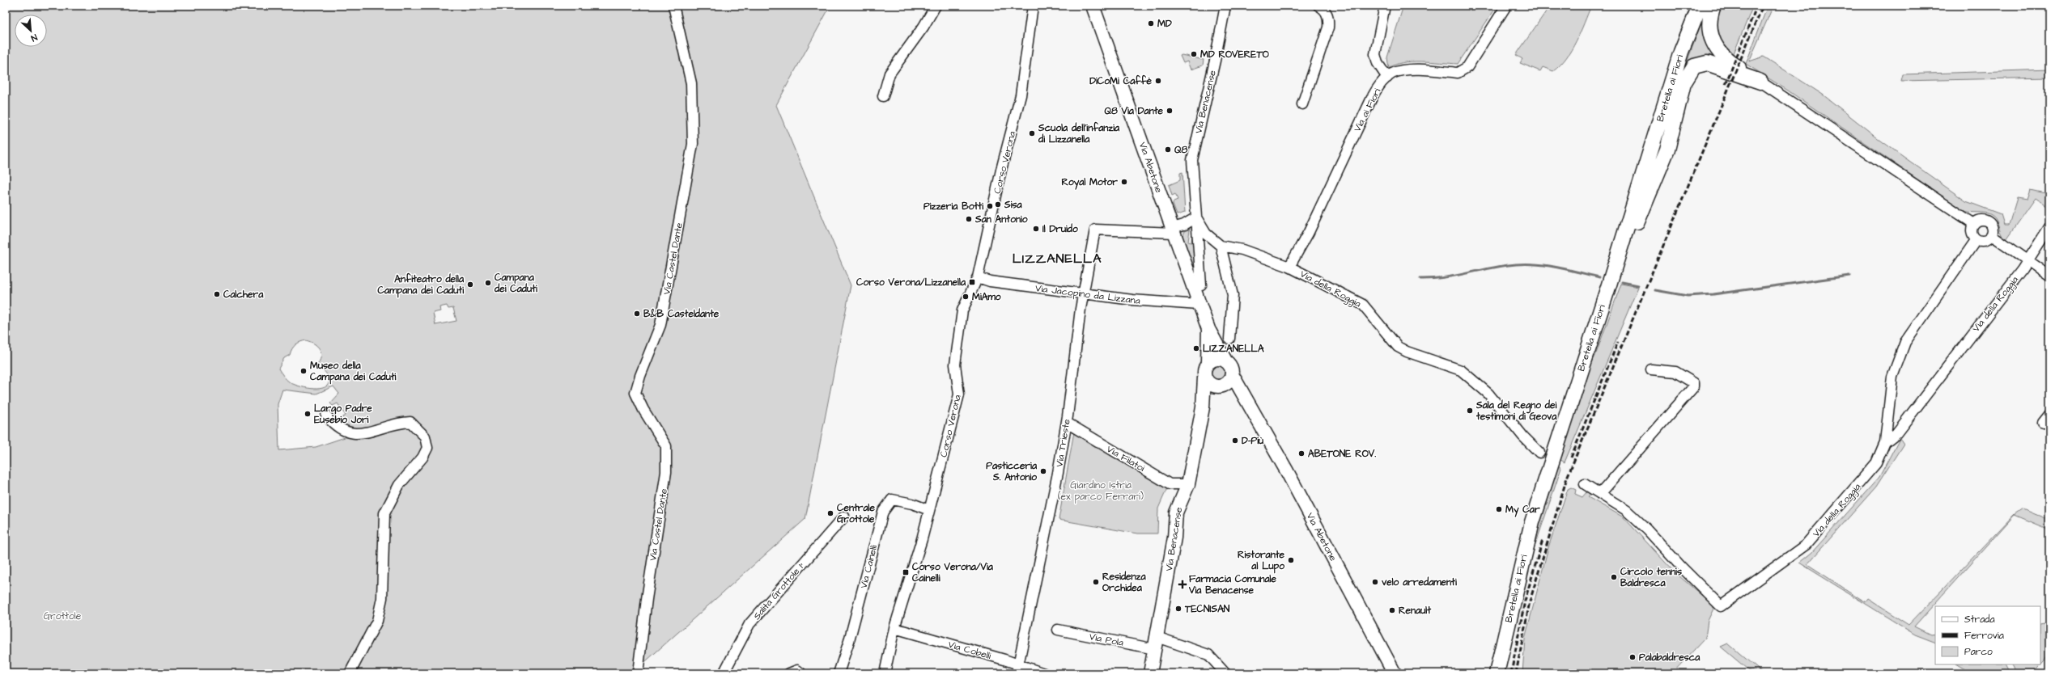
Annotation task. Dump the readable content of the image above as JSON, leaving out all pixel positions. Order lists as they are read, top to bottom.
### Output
{
  "streets": {
    "main road": ["Bretella ai Fiori", "Via Benacense", "Via Abetone"],
    "street": [
      "Via ai Fiori",
      "Corso Verona",
      "Via Castel Dante",
      "Via della Roggia",
      "Via Jacopino da Lizzana",
      "Via Trieste",
      "Via Filatoi",
      "Via Cainelli",
      "Salita Grottole 1°",
      "Via Pola",
      "Via Cobelli"
    ]
  },
  "crossings": [
    ["Via Benacense", "Via Abetone"],
    ["Via Benacense", "Via della Roggia"],
    ["Via Benacense", "Via Filatoi"],
    ["Via Benacense", "Via Pola"],
    ["Via ai Fiori", "Via della Roggia"],
    ["Corso Verona", "Via Jacopino da Lizzana"],
    ["Corso Verona", "Via Cainelli"],
    ["Corso Verona", "Via Cobelli"],
    ["Via Abetone", "Via Jacopino da Lizzana"],
    ["Via Abetone", "Via Trieste"],
    ["Via Jacopino da Lizzana", "Via Trieste"],
    ["Via Trieste", "Via Filatoi"],
    ["Via Trieste", "Via Cobelli"]
  ],
  "districts": ["LIZZANELLA"],
  "parks": ["Giardino Istria (ex parco Ferrari)", "Grottole"],
  "places": {
    "other": [
      "MD",
      "MD ROVERETO",
      "DiCoMi Caffè",
      "Q8 Via Dante",
      "Scuola dell'infanzia di Lizzanella",
      "Q8",
      "Royal Motor",
      "Sisa",
      "Pizzeria Botti",
      "San Antonio",
      "Il Druido",
      "Campana dei Caduti",
      "Anfiteatro della Campana dei Caduti",
      "Calchera",
      "MiAmo",
      "B&B Casteldante",
      "LIZZANELLA",
      "Museo della Campana dei Caduti",
      "Sala del Regno dei testimoni di Geova",
      "Largo Padre Eusebio Jori",
      "D-Più",
      "ABETONE ROV.",
      "Pasticceria S. Antonio",
      "My Car",
      "Centrale Grottole",
      "Ristorante al Lupo",
      "Circolo tennis Baldresca",
      "Residenza Orchidea",
      "velo arredamenti",
      "TECNISAN",
      "Renault",
      "Palabaldresca"
    ],
    "transit": ["Corso Verona/Lizzanella", "Corso Verona/Via Cainelli"],
    "health": ["Farmacia Comunale Via Benacense"]
  },
  "legend": ["Strada", "Ferrovia", "Parco"],
  "north": "bottom right"
}
